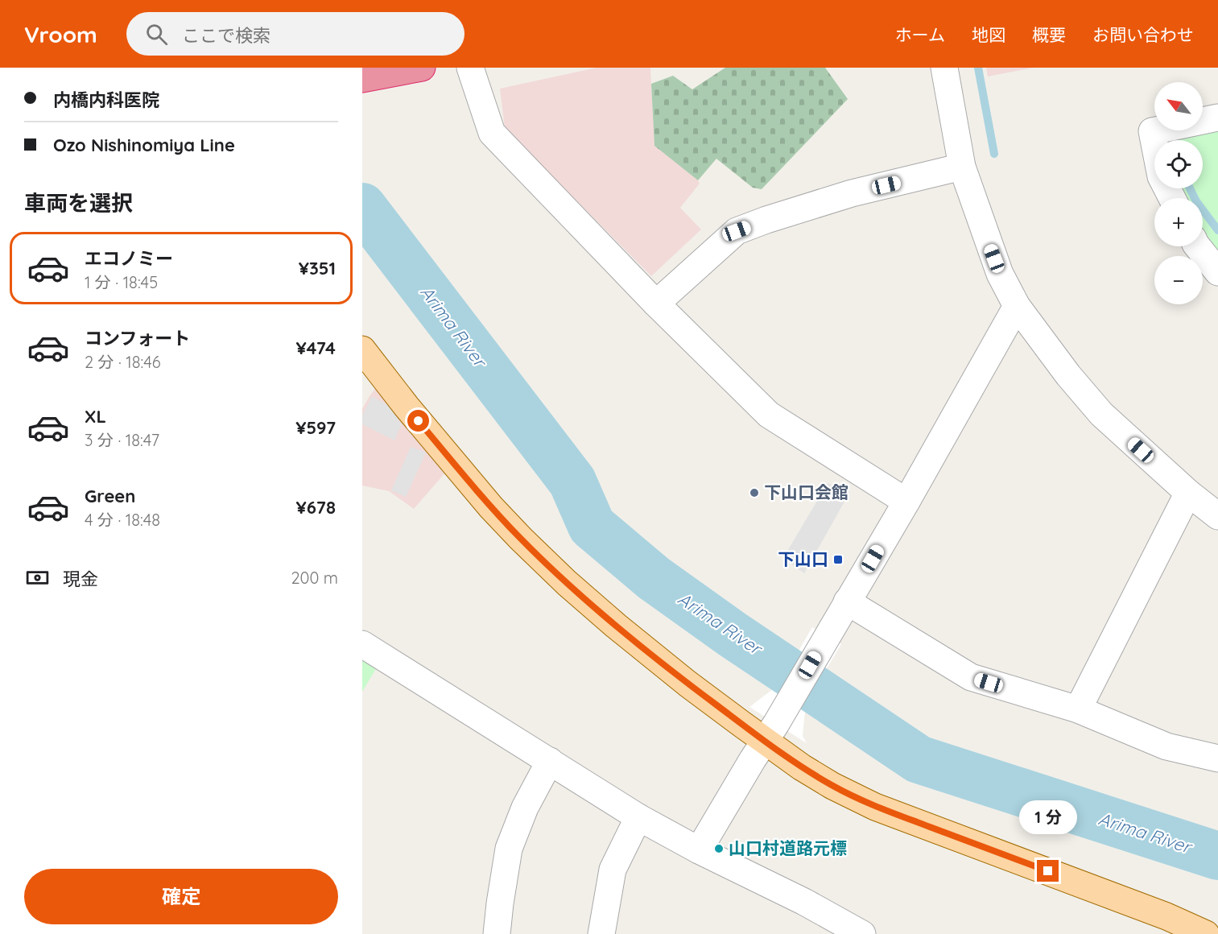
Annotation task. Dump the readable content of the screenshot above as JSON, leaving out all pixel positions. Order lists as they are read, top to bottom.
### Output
{
  "water": ["Arima River"],
  "places": {
    "other": ["下山口会館", "山口村道路元標"],
    "transit": ["下山口"]
  },
  "north": "top left",
  "page": {
    "header": "Vroom",
    "search": "ここで検索",
    "nav": [
      "ホーム",
      "地図",
      "概要",
      "お問い合わせ"
    ],
    "banner": ["内橋内科医院", "Ozo Nishinomiya Line"],
    "map_buttons": ["+", "−"],
    "heading": "車両を選択",
    "list": [
      {
        "name": "エコノミー",
        "note": "1 分 · 18:45",
        "value": "¥351"
      },
      {
        "name": "コンフォート",
        "note": "2 分 · 18:46",
        "value": "¥474"
      },
      {
        "name": "XL",
        "note": "3 分 · 18:47",
        "value": "¥597"
      },
      {
        "name": "Green",
        "note": "4 分 · 18:48",
        "value": "¥678"
      }
    ],
    "pay": ["現金", "200 m"],
    "bubble": "1 分",
    "buttons": "確定"
  }
}
